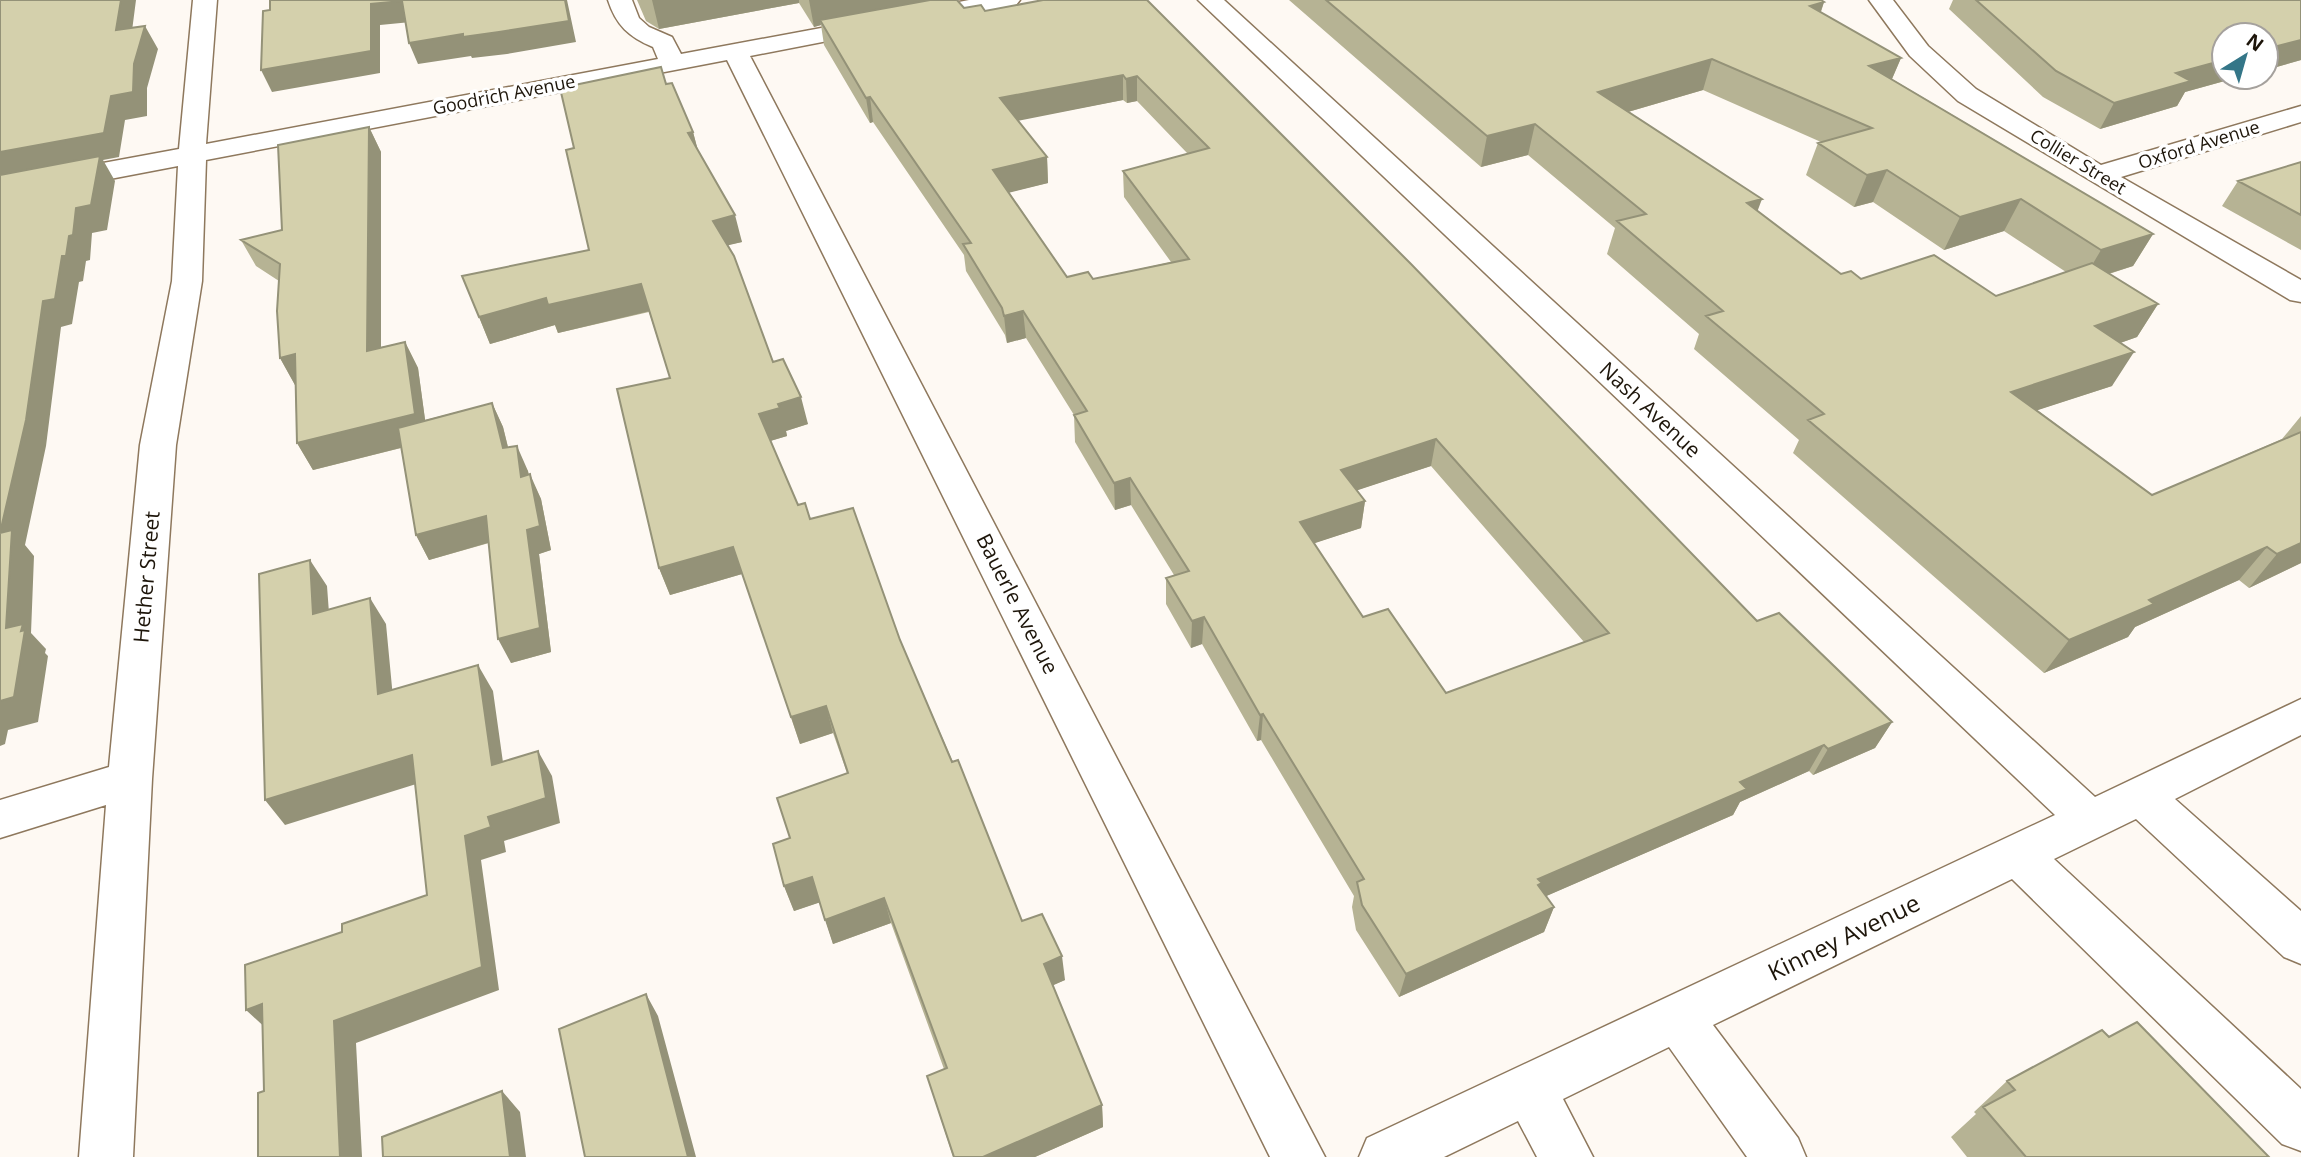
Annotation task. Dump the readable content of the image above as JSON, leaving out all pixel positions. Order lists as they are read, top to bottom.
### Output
{
  "streets": {
    "street": [
      "Goodrich Avenue",
      "Oxford Avenue",
      "Collier Street",
      "Nash Avenue",
      "Hether Street",
      "Bauerle Avenue",
      "Kinney Avenue"
    ]
  },
  "crossings": [
    ["Goodrich Avenue", "Hether Street"],
    ["Goodrich Avenue", "Bauerle Avenue"],
    ["Oxford Avenue", "Collier Street"],
    ["Nash Avenue", "Kinney Avenue"]
  ],
  "north": "top right"
}
